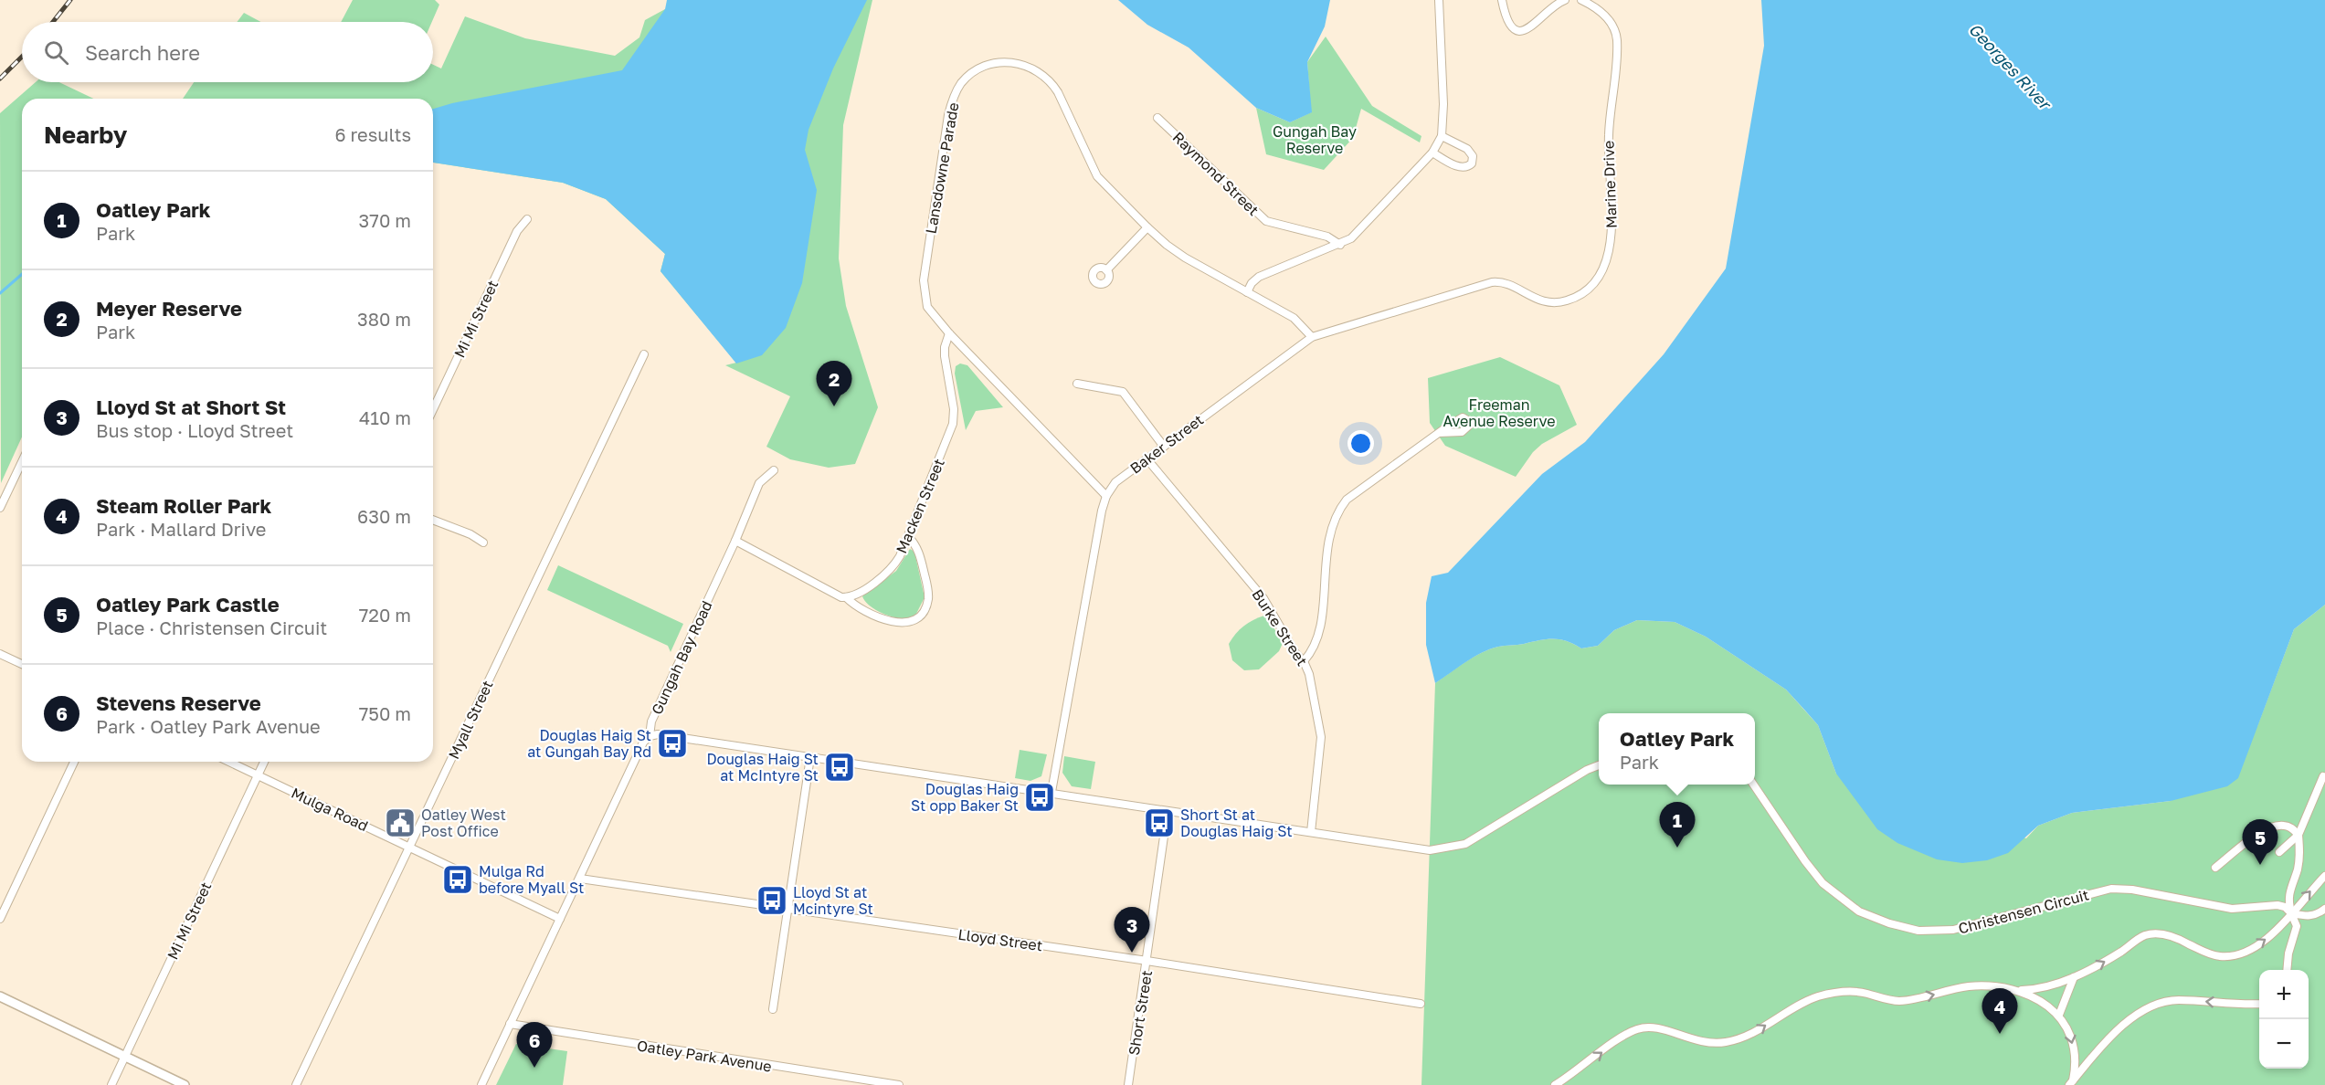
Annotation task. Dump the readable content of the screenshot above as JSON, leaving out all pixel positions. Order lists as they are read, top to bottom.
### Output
{
  "streets": {
    "street": [
      "Lansdowne Parade",
      "Raymond Street",
      "Marine Drive",
      "Mi Mi Street",
      "Baker Street",
      "Macken Street",
      "Burke Street",
      "Gungah Bay Road",
      "Myall Street",
      "Mulga Road",
      "Christensen Circuit",
      "Lloyd Street",
      "Short Street",
      "Oatley Park Avenue"
    ]
  },
  "crossings": [
    ["Lansdowne Parade", "Baker Street"],
    ["Lansdowne Parade", "Macken Street"],
    ["Marine Drive", "Baker Street"],
    ["Mi Mi Street", "Mulga Road"],
    ["Baker Street", "Burke Street"],
    ["Gungah Bay Road", "Mulga Road"],
    ["Gungah Bay Road", "Lloyd Street"],
    ["Gungah Bay Road", "Oatley Park Avenue"],
    ["Myall Street", "Mulga Road"],
    ["Lloyd Street", "Short Street"]
  ],
  "water": ["Georges River"],
  "parks": ["Gungah Bay Reserve", "Freeman Avenue Reserve"],
  "places": {
    "bus stop": [
      "Douglas Haig St at Gungah Bay Rd",
      "Douglas Haig St at McIntyre St",
      "Douglas Haig St opp Baker St",
      "Short St at Douglas Haig St",
      "Mulga Rd before Myall St",
      "Lloyd St at Mcintyre St"
    ],
    "public building": ["Oatley West Post Office"]
  },
  "page": {
    "search": "Search here",
    "heading": ["Nearby", "6 results"],
    "list": [
      {
        "mark": "1",
        "name": "Oatley Park",
        "note": "Park",
        "value": "370 m"
      },
      {
        "mark": "2",
        "name": "Meyer Reserve",
        "note": "Park",
        "value": "380 m"
      },
      {
        "mark": "3",
        "name": "Lloyd St at Short St",
        "note": "Bus stop · Lloyd Street",
        "value": "410 m"
      },
      {
        "mark": "4",
        "name": "Steam Roller Park",
        "note": "Park · Mallard Drive",
        "value": "630 m"
      },
      {
        "mark": "5",
        "name": "Oatley Park Castle",
        "note": "Place · Christensen Circuit",
        "value": "720 m"
      },
      {
        "mark": "6",
        "name": "Stevens Reserve",
        "note": "Park · Oatley Park Avenue",
        "value": "750 m"
      }
    ],
    "pins": [
      "2",
      "1",
      "5",
      "3",
      "4",
      "6"
    ],
    "popup": ["Oatley Park", "Park"],
    "map_buttons": ["+", "−"]
  }
}
